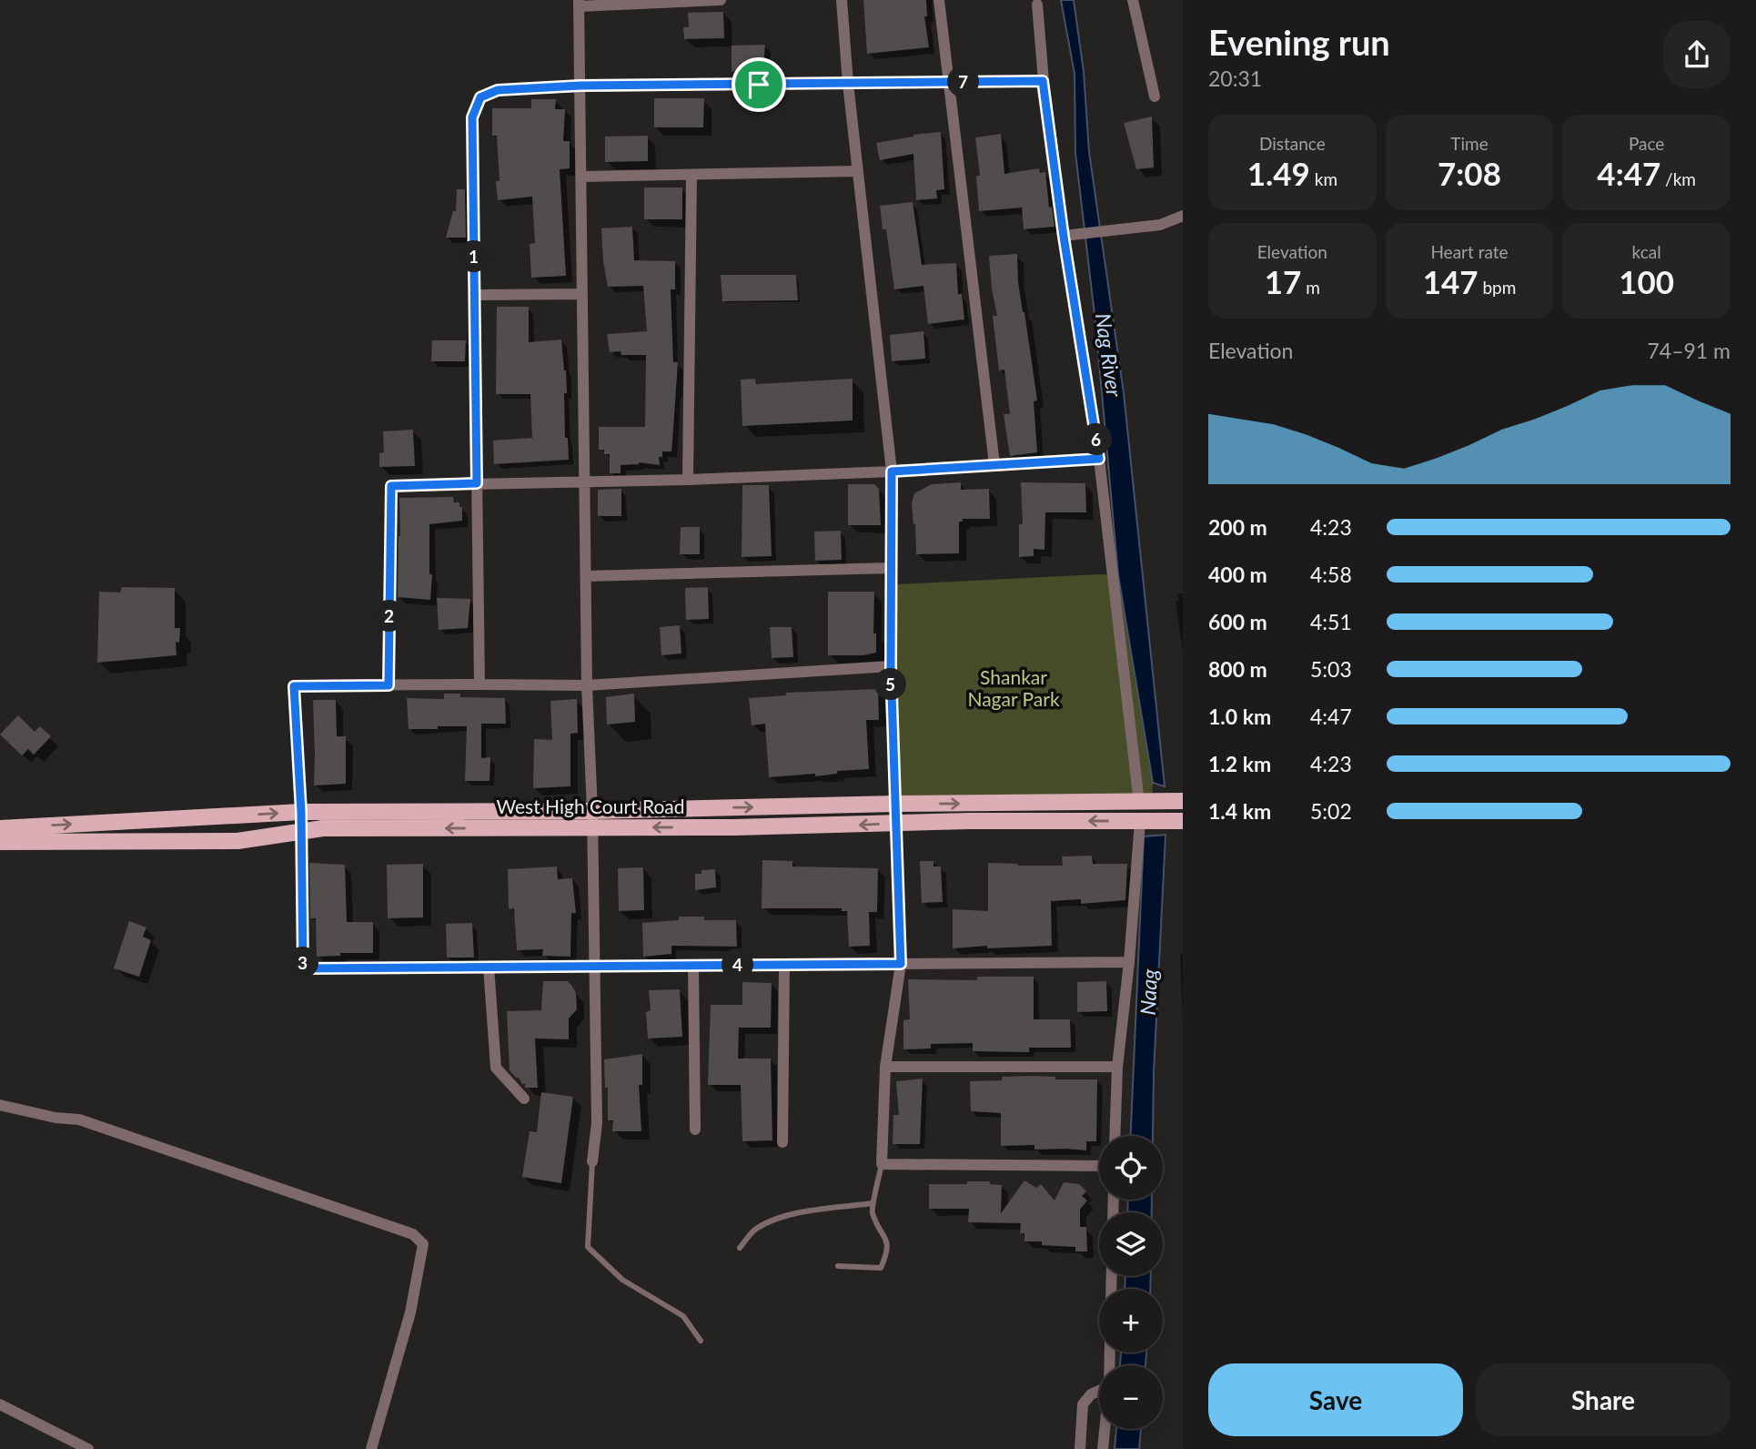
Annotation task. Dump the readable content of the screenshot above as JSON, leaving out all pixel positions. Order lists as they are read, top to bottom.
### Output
{
  "streets": {
    "main road": ["West High Court Road"]
  },
  "water": ["Nag River", "Naag"],
  "parks": ["Shankar Nagar Park"],
  "page": {
    "heading": ["Evening run", "20:31"],
    "pins": [
      "7",
      "1",
      "6",
      "2",
      "5",
      "3",
      "4"
    ],
    "stats": [
      ["Distance", "1.49 km"],
      ["Time", "7:08"],
      ["Pace", "4:47 /km"],
      ["Elevation", "17 m"],
      ["Heart rate", "147 bpm"],
      ["kcal", "100"]
    ],
    "chart": ["Elevation", "74–91 m"],
    "list": [
      {
        "name": "200 m",
        "note": "4:23"
      },
      {
        "name": "400 m",
        "note": "4:58"
      },
      {
        "name": "600 m",
        "note": "4:51"
      },
      {
        "name": "800 m",
        "note": "5:03"
      },
      {
        "name": "1.0 km",
        "note": "4:47"
      },
      {
        "name": "1.2 km",
        "note": "4:23"
      },
      {
        "name": "1.4 km",
        "note": "5:02"
      }
    ],
    "map_buttons": ["+", "−"],
    "buttons": ["Save", "Share"]
  }
}
